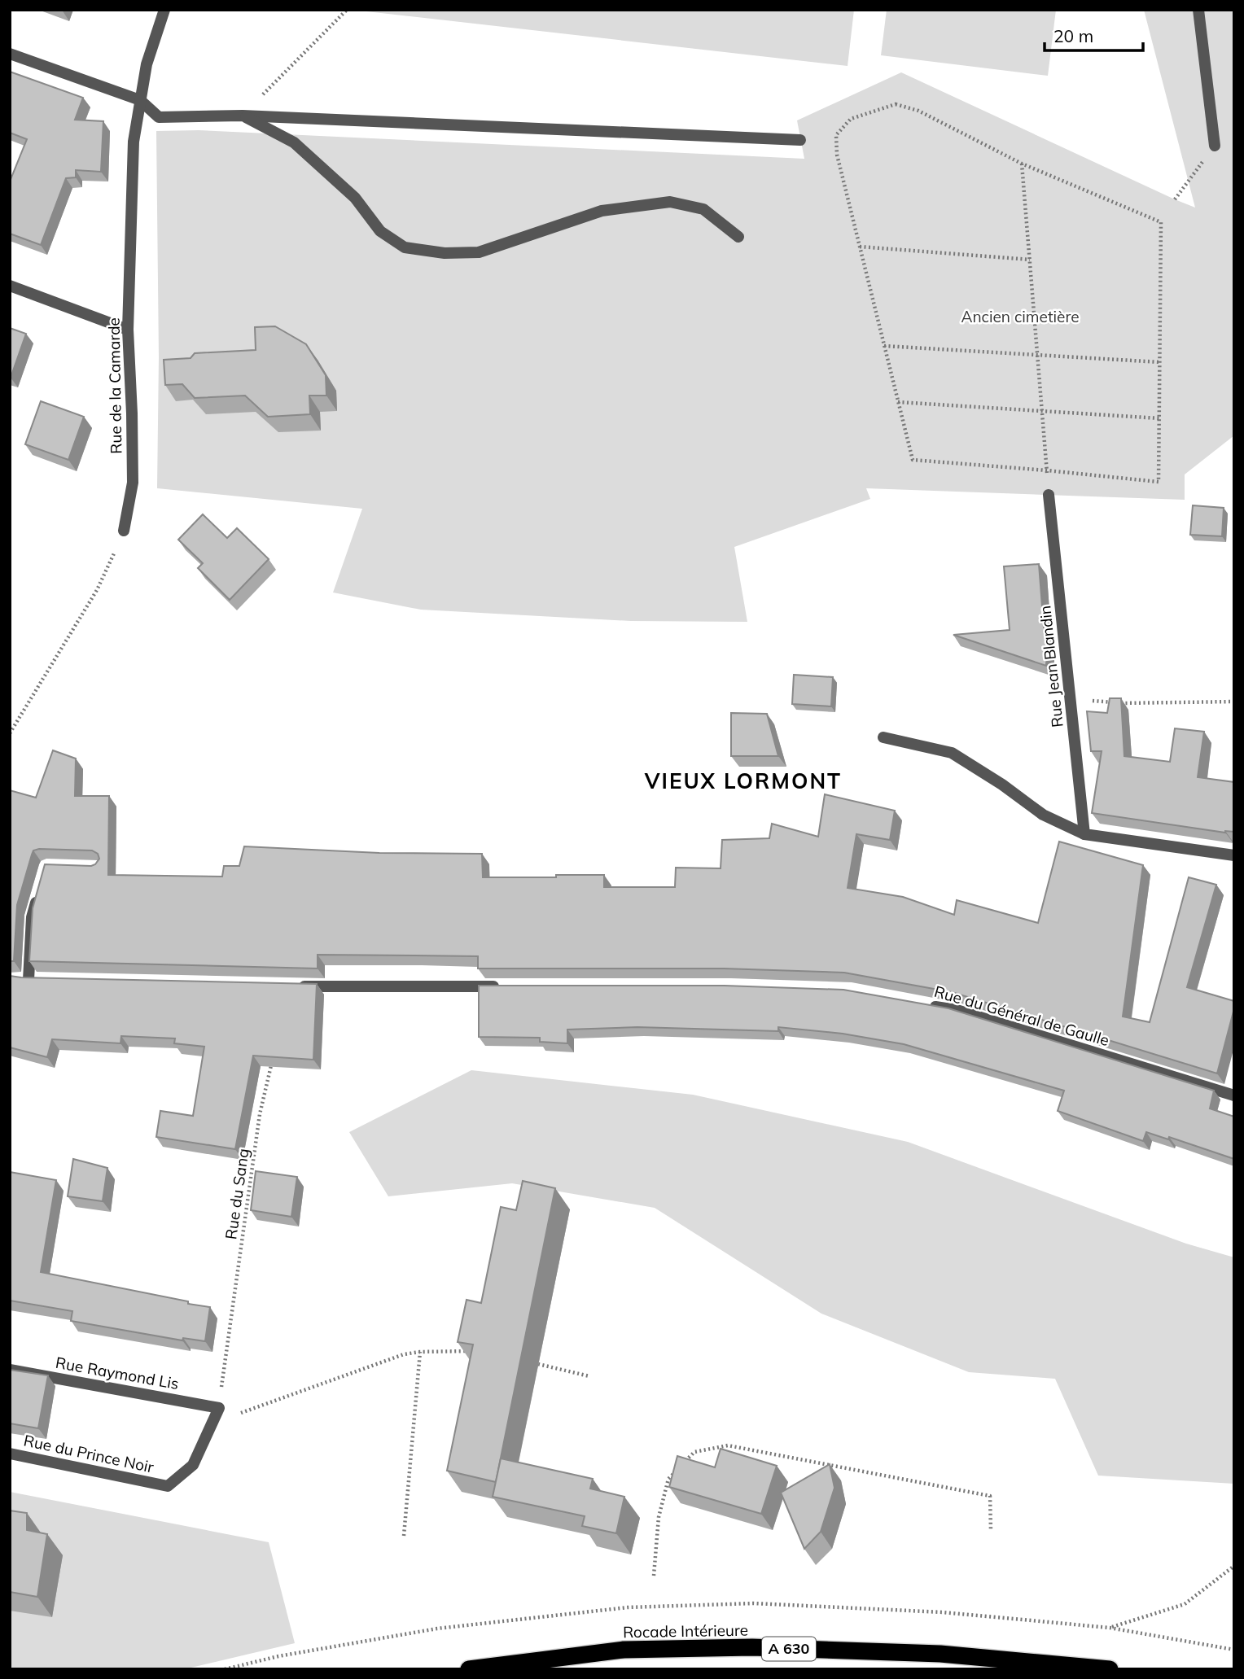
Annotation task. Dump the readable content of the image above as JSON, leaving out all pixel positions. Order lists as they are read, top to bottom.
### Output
{
  "streets": {
    "highway": ["Rocade Intérieure", "A 630"],
    "street": [
      "Rue de la Camarde",
      "Rue Jean Blandin",
      "Rue du Général de Gaulle",
      "Rue Raymond Lis",
      "Rue du Prince Noir"
    ],
    "path": ["Rue du Sang"]
  },
  "crossings": [
    ["Rue du Sang", "Rue Raymond Lis"],
    ["Rue du Sang", "Rue du Prince Noir"],
    ["Rue Raymond Lis", "Rue du Prince Noir"]
  ],
  "districts": ["VIEUX LORMONT"],
  "parks": ["Ancien cimetière"],
  "scale_bar": "20 m"
}
